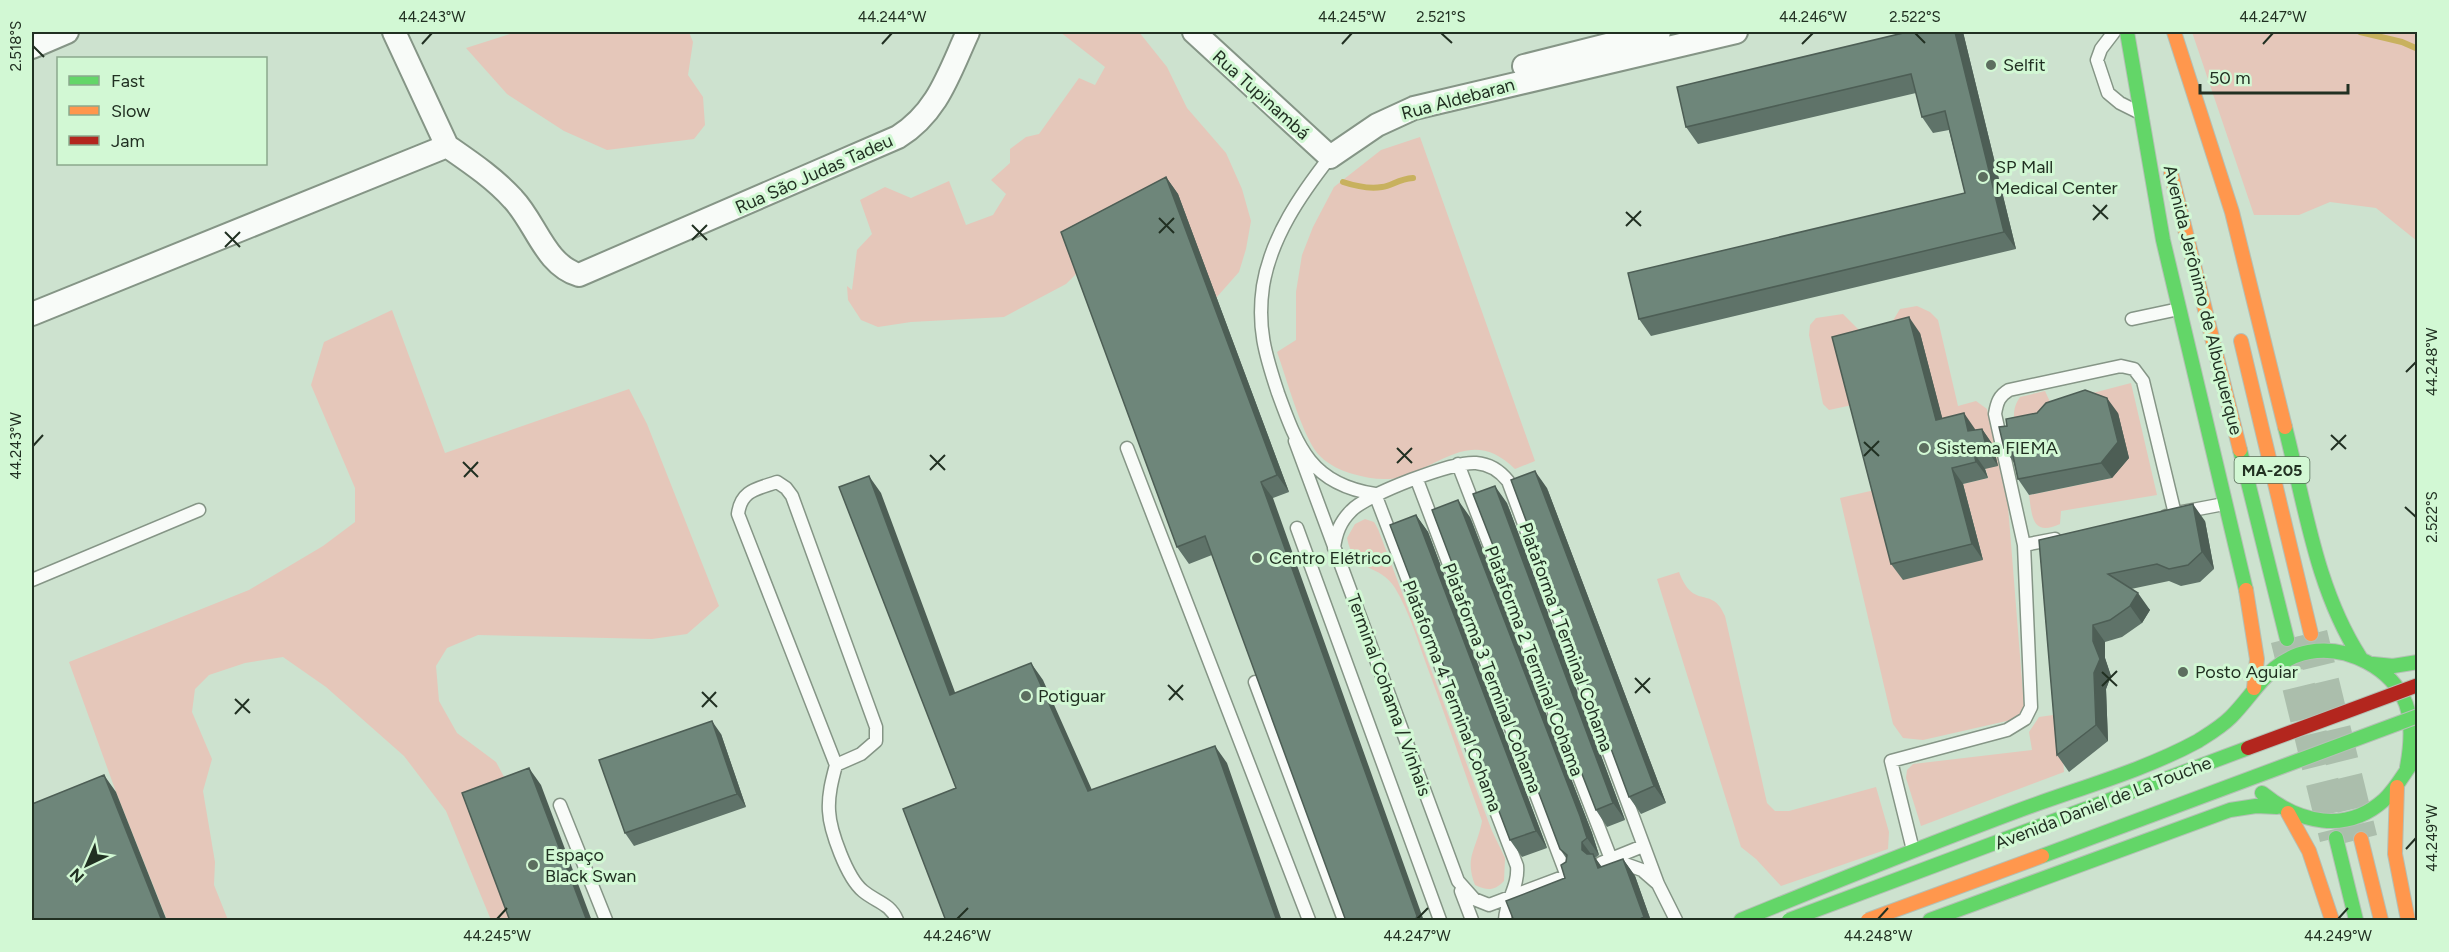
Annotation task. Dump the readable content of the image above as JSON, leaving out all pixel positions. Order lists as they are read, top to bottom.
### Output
{
  "streets": {
    "main road": ["Avenida Jerônimo de Albuquerque", "MA-205", "Avenida Daniel de La Touche"],
    "street": ["Rua Tupinambá", "Rua Aldebaran", "Rua São Judas Tadeu"],
    "lane": [
      "Plataforma 1 Terminal Cohama",
      "Plataforma 2 Terminal Cohama",
      "Plataforma 3 Terminal Cohama",
      "Terminal Cohama / Vinhais",
      "Plataforma 4 Terminal Cohama"
    ]
  },
  "crossings": [
    ["Rua Tupinambá", "Rua Aldebaran"],
    ["Rua Tupinambá", "Terminal Cohama / Vinhais"],
    ["Rua Aldebaran", "Terminal Cohama / Vinhais"],
    ["Plataforma 1 Terminal Cohama", "Plataforma 2 Terminal Cohama"],
    ["Plataforma 3 Terminal Cohama", "Terminal Cohama / Vinhais"],
    ["Terminal Cohama / Vinhais", "Plataforma 4 Terminal Cohama"]
  ],
  "places": [
    "Selfit",
    "SP Mall Medical Center",
    "Sistema FIEMA",
    "Centro Elétrico",
    "Posto Aguiar",
    "Potiguar",
    "Espaço Black Swan"
  ],
  "legend": ["Fast", "Slow", "Jam"],
  "scale_bar": "50 m",
  "north": "bottom left",
  "coordinates": [
    "44.243°W",
    "44.244°W",
    "44.245°W",
    "2.521°S",
    "44.246°W",
    "2.522°S",
    "44.247°W",
    "2.518°S",
    "44.248°W",
    "44.249°W"
  ]
}
